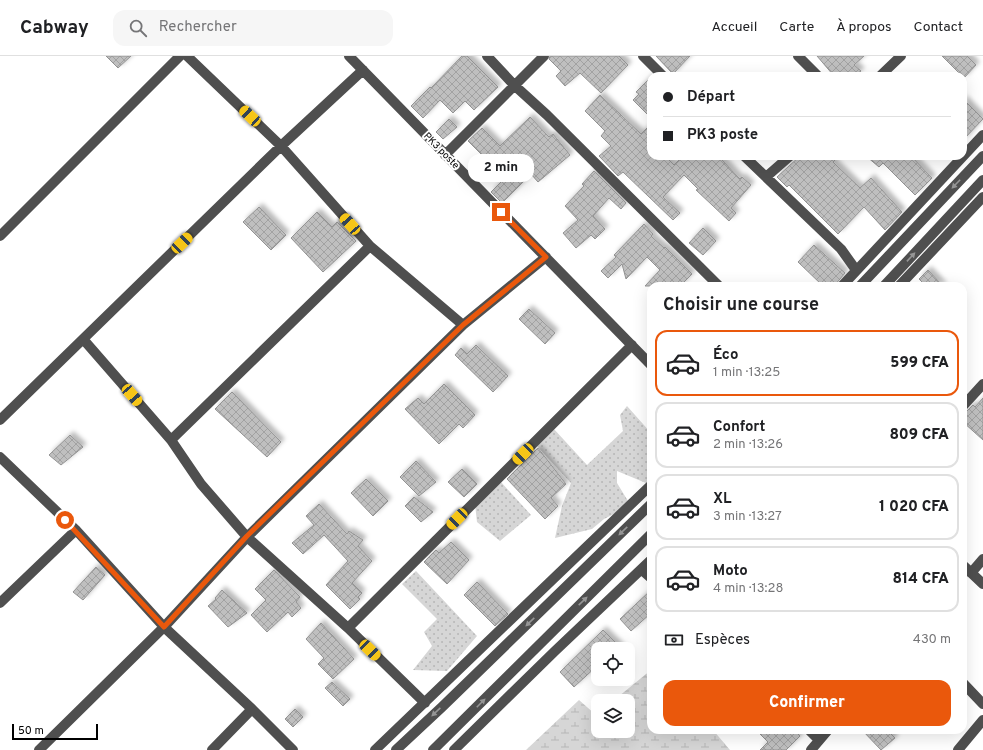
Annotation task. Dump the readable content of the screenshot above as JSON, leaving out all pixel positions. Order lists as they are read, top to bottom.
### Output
{
  "streets": {
    "street": ["PK3 poste"]
  },
  "scale_bar": "50 m",
  "page": {
    "header": "Cabway",
    "search": "Rechercher",
    "nav": [
      "Accueil",
      "Carte",
      "À propos",
      "Contact"
    ],
    "banner": ["Départ", "PK3 poste"],
    "bubble": "2 min",
    "heading": "Choisir une course",
    "list": [
      {
        "name": "Éco",
        "note": "1 min · 13:25",
        "value": "599 CFA"
      },
      {
        "name": "Confort",
        "note": "2 min · 13:26",
        "value": "809 CFA"
      },
      {
        "name": "XL",
        "note": "3 min · 13:27",
        "value": "1 020 CFA"
      },
      {
        "name": "Moto",
        "note": "4 min · 13:28",
        "value": "814 CFA"
      }
    ],
    "pay": ["Espèces", "430 m"],
    "buttons": "Confirmer",
    "scale": "50 m"
  }
}
